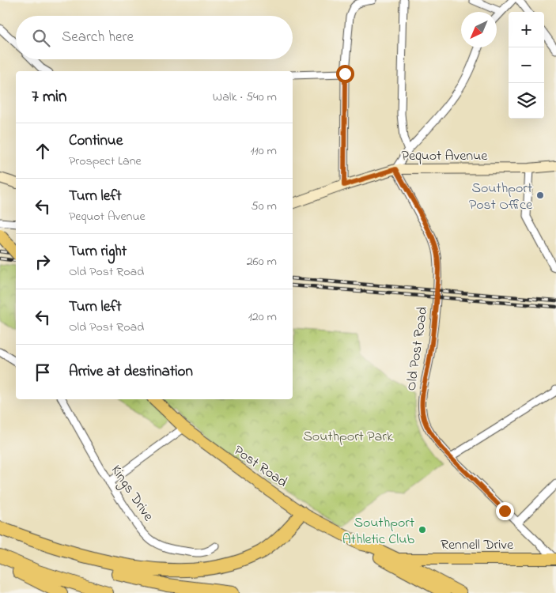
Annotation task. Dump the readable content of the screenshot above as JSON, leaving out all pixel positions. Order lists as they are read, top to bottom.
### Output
{
  "streets": {
    "main road": ["Post Road", "Rennell Drive"],
    "street": ["Pequot Avenue", "Old Post Road", "Kings Drive"]
  },
  "crossings": [
    ["Pequot Avenue", "Old Post Road"],
    ["Old Post Road", "Rennell Drive"],
    ["Post Road", "Rennell Drive"]
  ],
  "parks": ["Southport Park"],
  "places": ["Southport Post Office", "Southport Athletic Club"],
  "north": "bottom left",
  "page": {
    "map_buttons": ["+", "−"],
    "search": "Search here",
    "heading": ["7 min", "Walk · 540 m"],
    "list": [
      ["Continue", "Prospect Lane", "110 m"],
      ["Turn left", "Pequot Avenue", "50 m"],
      ["Turn right", "Old Post Road", "260 m"],
      ["Turn left", "Old Post Road", "120 m"],
      "Arrive at destination"
    ]
  }
}
